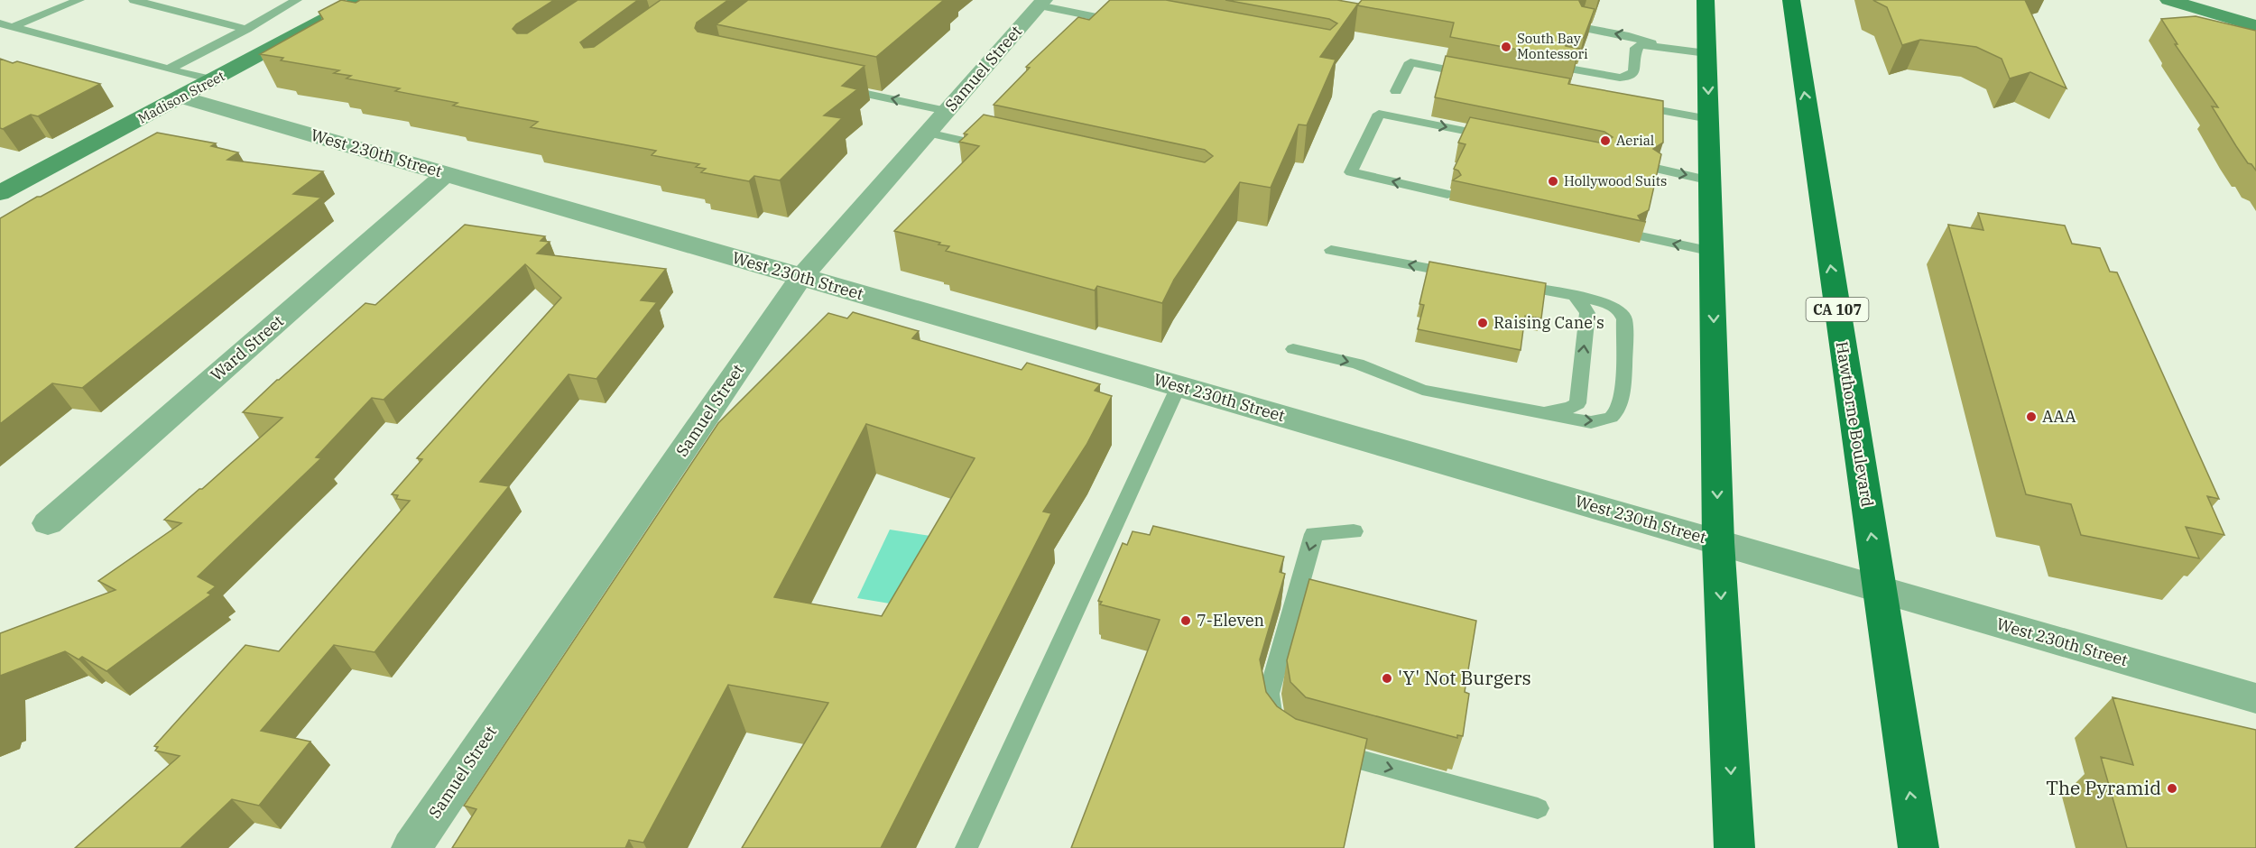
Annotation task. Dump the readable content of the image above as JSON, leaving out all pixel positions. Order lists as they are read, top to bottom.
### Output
{
  "streets": {
    "main road": ["CA 107", "Hawthorne Boulevard"],
    "street": [
      "Samuel Street",
      "Madison Street",
      "West 230th Street",
      "Ward Street"
    ]
  },
  "crossings": [
    ["Samuel Street", "West 230th Street"],
    ["Madison Street", "West 230th Street"],
    ["West 230th Street", "Ward Street"],
    ["West 230th Street", "Hawthorne Boulevard"]
  ],
  "places": [
    "South Bay Montessori",
    "Aerial",
    "Hollywood Suits",
    "Raising Cane's",
    "AAA",
    "7-Eleven",
    "'Y' Not Burgers",
    "The Pyramid"
  ]
}
